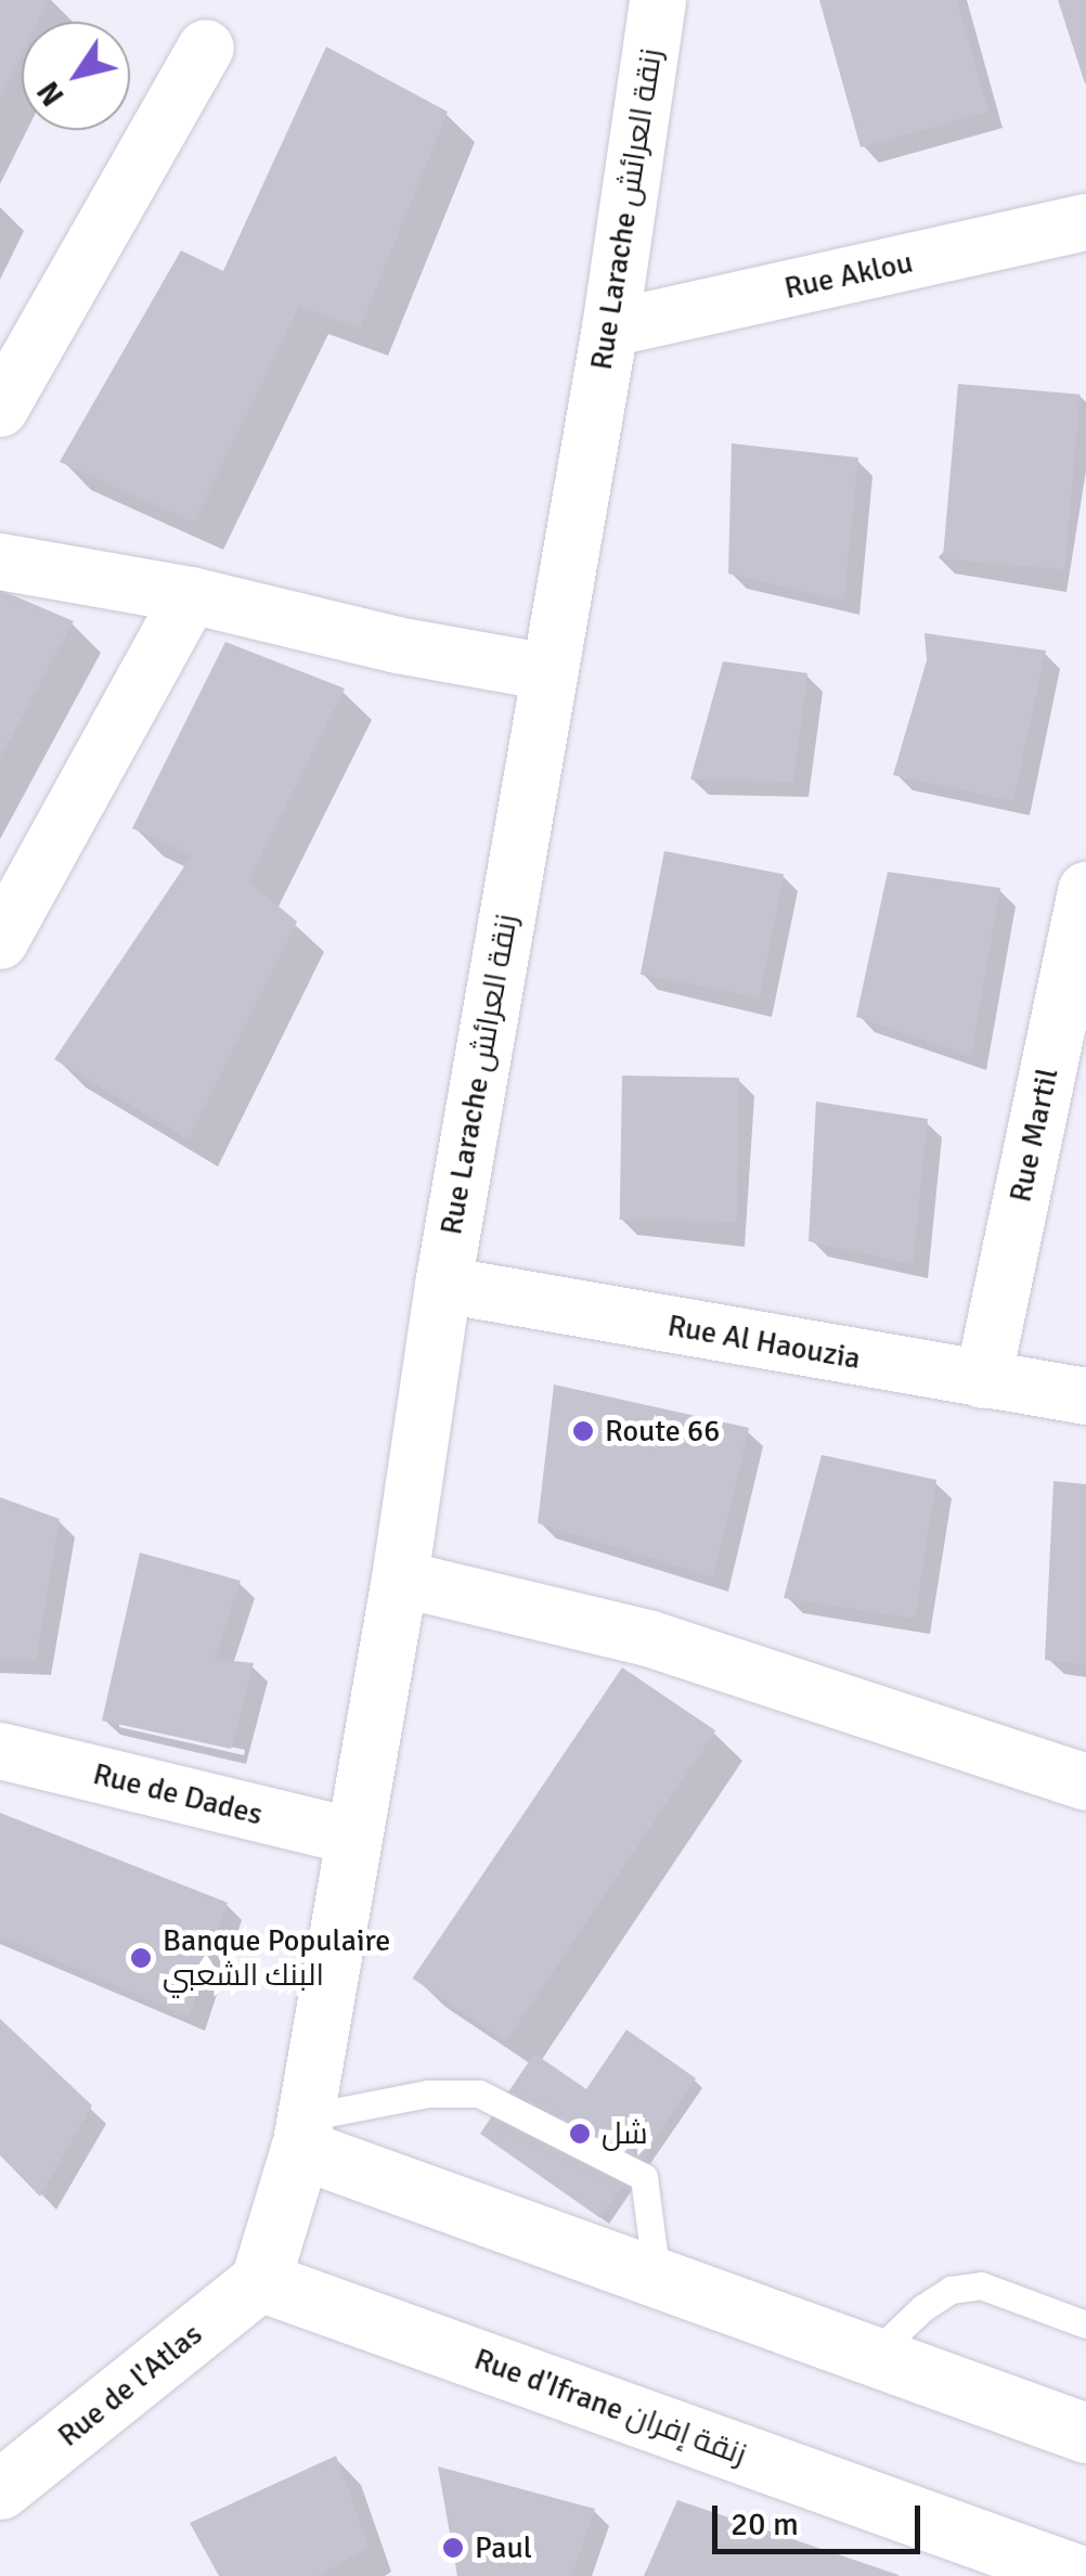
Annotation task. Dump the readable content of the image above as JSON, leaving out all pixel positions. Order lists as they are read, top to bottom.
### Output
{
  "streets": {
    "street": [
      "Rue Larache زنقة العرائش",
      "Rue Aklou",
      "Rue Martil",
      "Rue Al Haouzia",
      "Rue de Dades",
      "Rue de l'Atlas",
      "Rue d'Ifrane زنقة إفران"
    ]
  },
  "crossings": [
    ["Rue Larache زنقة العرائش", "Rue Aklou"],
    ["Rue Larache زنقة العرائش", "Rue Al Haouzia"],
    ["Rue Larache زنقة العرائش", "Rue de Dades"],
    ["Rue Martil", "Rue Al Haouzia"],
    ["Rue de l'Atlas", "Rue d'Ifrane زنقة إفران"]
  ],
  "places": [
    "Route 66",
    "Banque Populaire البنك الشعبي",
    "شل",
    "Paul"
  ],
  "scale_bar": "20 m",
  "north": "bottom left"
}
